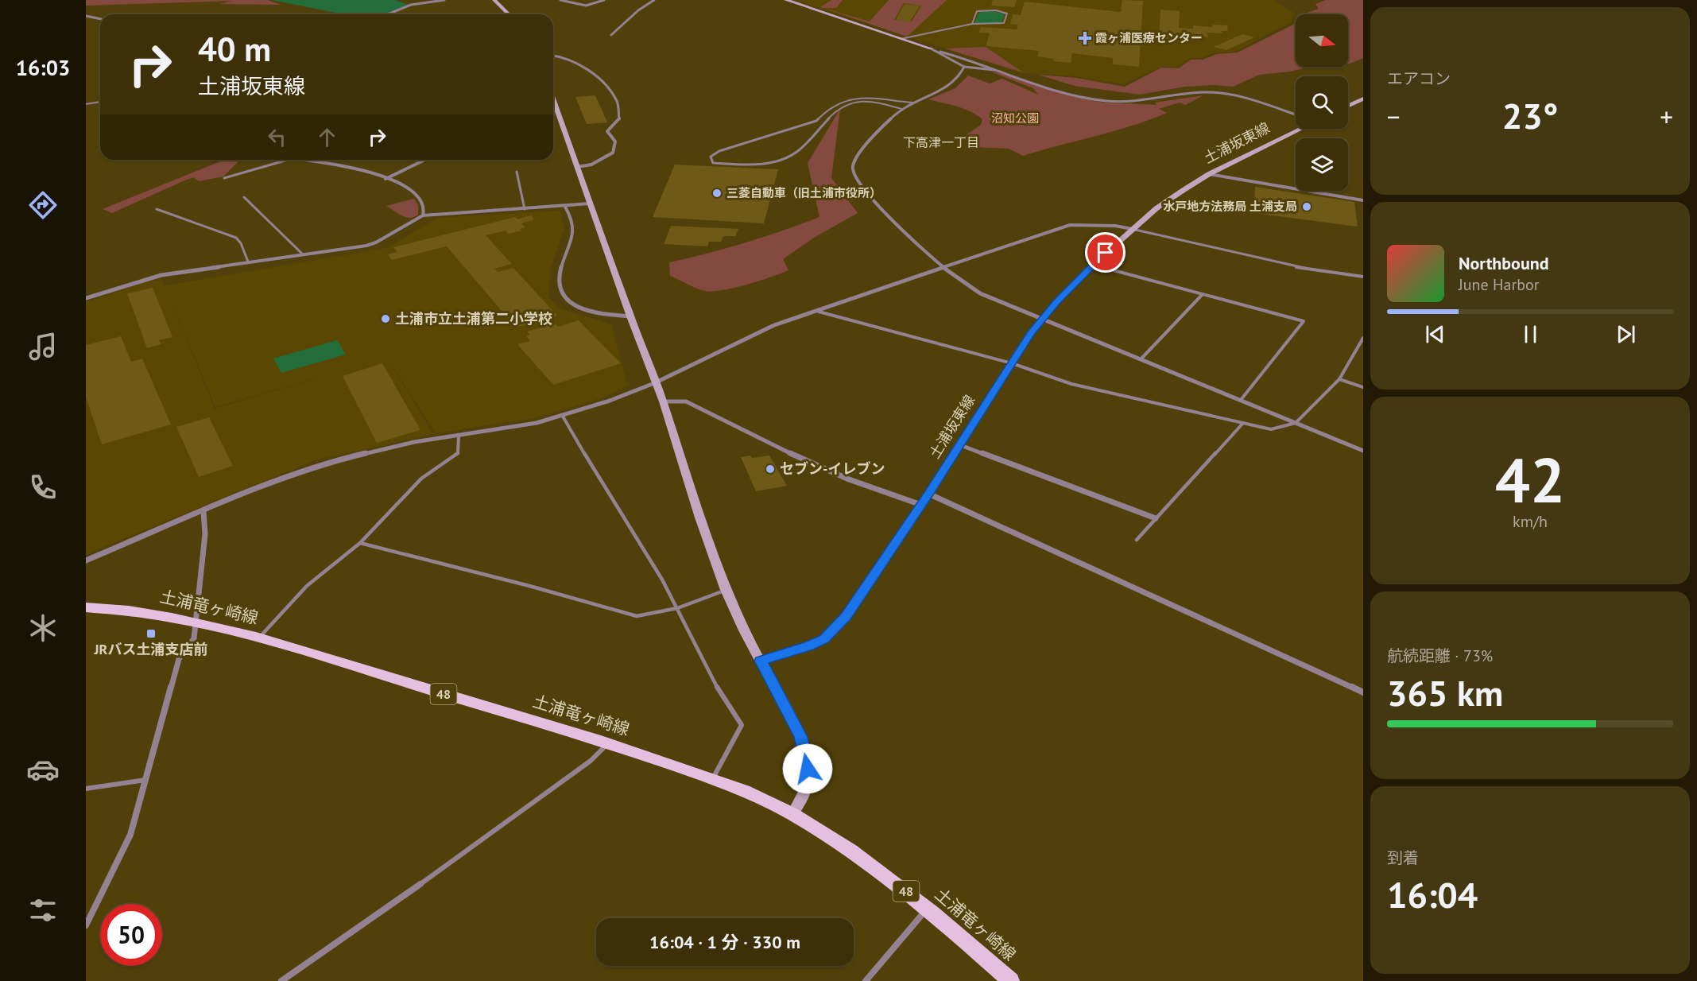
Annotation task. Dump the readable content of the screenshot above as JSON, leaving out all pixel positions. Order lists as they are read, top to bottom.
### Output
{
  "streets": {
    "main road": ["土浦竜ヶ崎線", "48"],
    "street": ["土浦坂東線"]
  },
  "districts": ["下高津一丁目"],
  "parks": ["沼知公園"],
  "places": {
    "health": ["霞ヶ浦医療センター"],
    "other": [
      "三菱自動車（旧土浦市役所）",
      "水戸地方法務局 土浦支局",
      "土浦市立土浦第二小学校",
      "セブン-イレブン"
    ],
    "transit": ["JRバス土浦支店前"]
  },
  "north": "right",
  "page": {
    "tabs": "16:03",
    "tile": [
      "エアコン",
      ["42", "km/h"],
      ["航続距離 · 73%", "365 km"],
      ["到着", "16:04"]
    ],
    "turn": ["40 m", "土浦坂東線"],
    "heat": ["−", "23°", "+"],
    "song": ["Northbound", "June Harbor"],
    "limit": "50",
    "trip": "16:04 · 1 分 · 330 m"
  }
}
